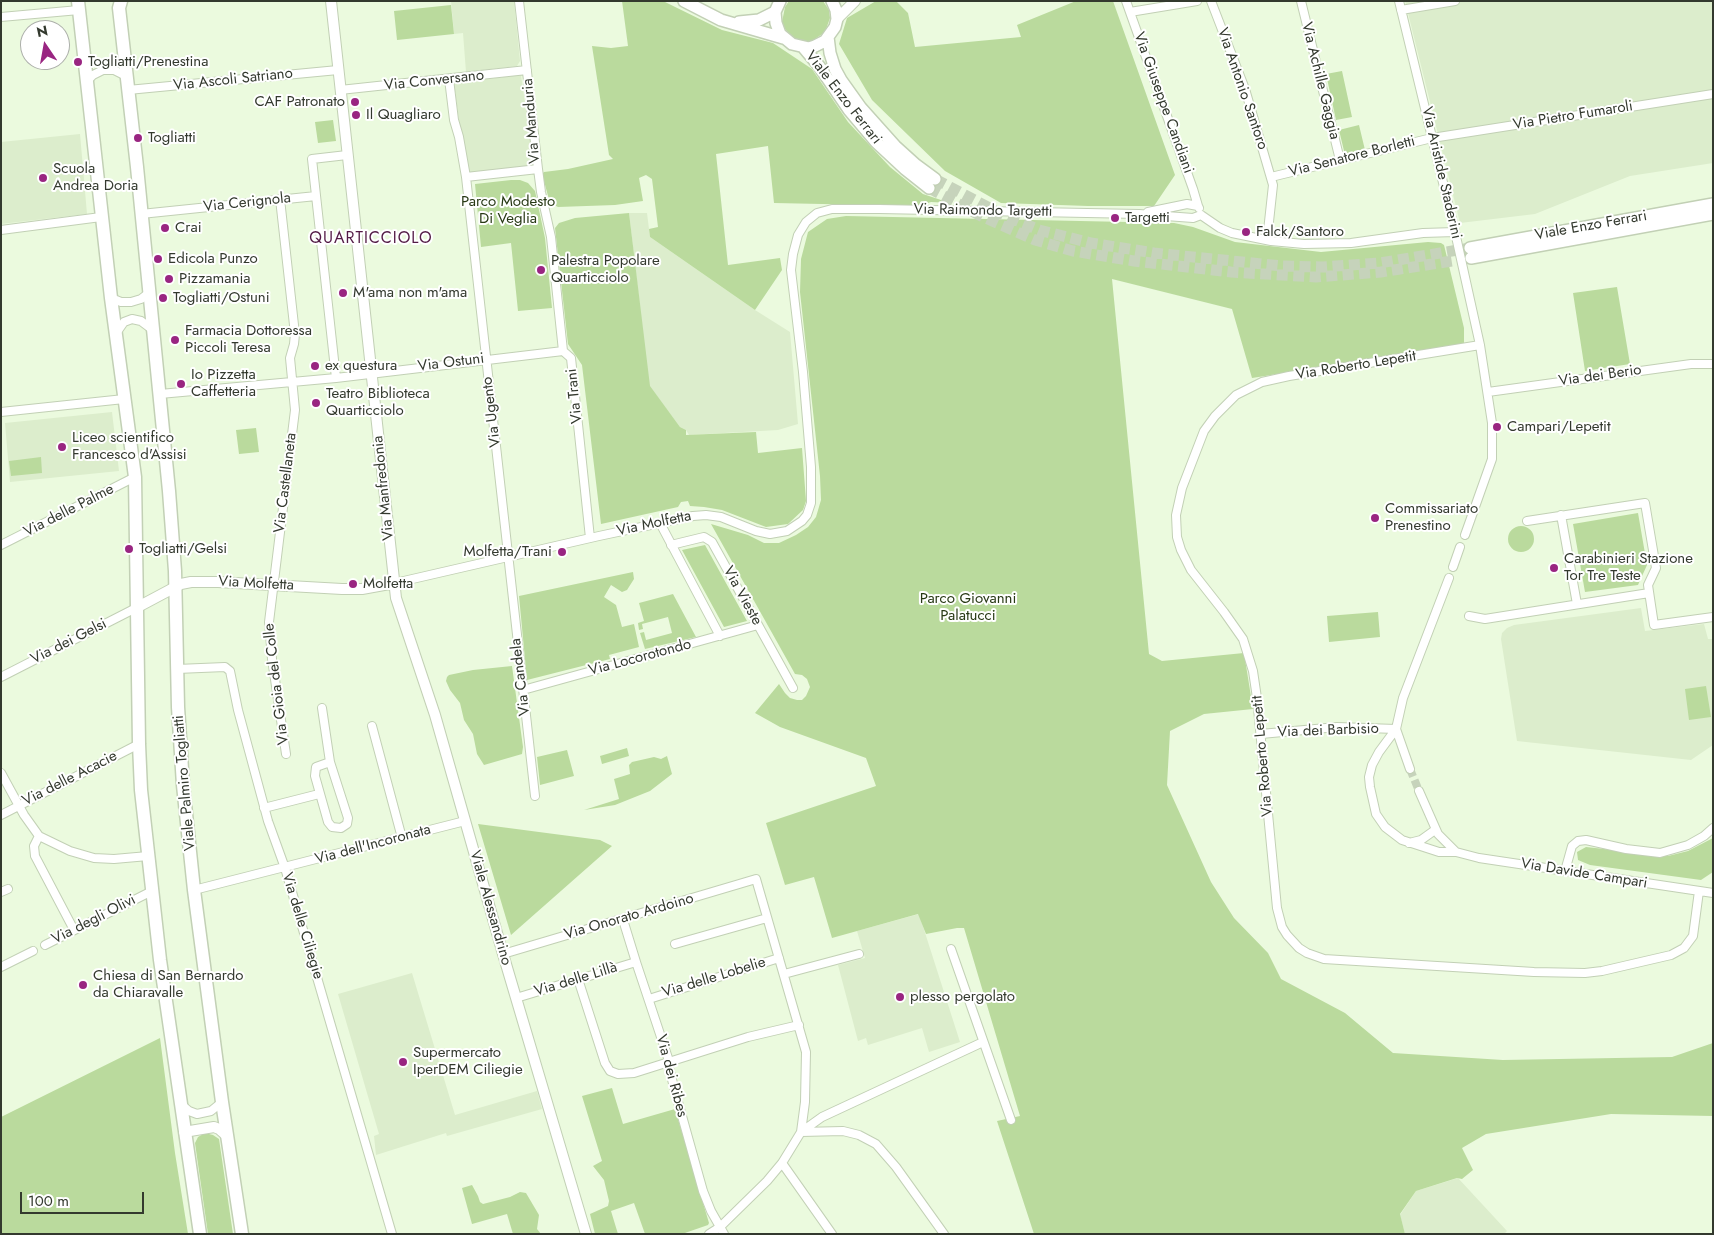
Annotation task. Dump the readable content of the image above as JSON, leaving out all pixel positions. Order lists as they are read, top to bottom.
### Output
{
  "streets": {
    "main road": ["Viale Enzo Ferrari", "Viale Palmiro Togliatti"],
    "street": [
      "Via Ascoli Satriano",
      "Via Conversano",
      "Via Achille Gaggia",
      "Via Antonio Santoro",
      "Via Giuseppe Candiani",
      "Via Pietro Fumaroli",
      "Via Manduria",
      "Via Senatore Borletti",
      "Via Aristide Staderini",
      "Via Cerignola",
      "Via Raimondo Targetti",
      "Via Ostuni",
      "Via Roberto Lepetit",
      "Via dei Berio",
      "Via Trani",
      "Via Ugento",
      "Via Castellaneta",
      "Via Manfredonia",
      "Via delle Palme",
      "Via Molfetta",
      "Via Vieste",
      "Via dei Gelsi",
      "Via Locorotondo",
      "Via Candela",
      "Via Gioia del Colle",
      "Via dei Barbisio",
      "Via delle Acacie",
      "Via dell'Incoronata",
      "Via Davide Campari",
      "Viale Alessandrino",
      "Via Onorato Ardoino",
      "Via degli Olivi",
      "Via delle Ciliegie",
      "Via delle Lobelie",
      "Via delle Lillà",
      "Via dei Ribes"
    ]
  },
  "crossings": [
    ["Via Ascoli Satriano", "Via Manfredonia"],
    ["Via Ascoli Satriano", "Viale Palmiro Togliatti"],
    ["Via Conversano", "Via Manduria"],
    ["Via Conversano", "Via Ugento"],
    ["Via Conversano", "Via Manfredonia"],
    ["Via Achille Gaggia", "Via Senatore Borletti"],
    ["Via Antonio Santoro", "Via Senatore Borletti"],
    ["Via Giuseppe Candiani", "Via Raimondo Targetti"],
    ["Via Pietro Fumaroli", "Via Senatore Borletti"],
    ["Via Pietro Fumaroli", "Via Aristide Staderini"],
    ["Via Manduria", "Via Trani"],
    ["Via Manduria", "Via Ugento"],
    ["Via Senatore Borletti", "Via Aristide Staderini"],
    ["Via Aristide Staderini", "Via Roberto Lepetit"],
    ["Via Cerignola", "Via Castellaneta"],
    ["Via Cerignola", "Viale Palmiro Togliatti"],
    ["Via Raimondo Targetti", "Via Molfetta"],
    ["Via Ostuni", "Via Trani"],
    ["Via Ostuni", "Via Ugento"],
    ["Via Ostuni", "Via Castellaneta"],
    ["Via Ostuni", "Via Manfredonia"],
    ["Via Ostuni", "Viale Palmiro Togliatti"],
    ["Via Roberto Lepetit", "Via dei Barbisio"],
    ["Via Roberto Lepetit", "Via Davide Campari"],
    ["Via Trani", "Via Molfetta"],
    ["Via Ugento", "Via Molfetta"],
    ["Via Ugento", "Via Candela"],
    ["Via Castellaneta", "Via Molfetta"],
    ["Via Castellaneta", "Via Gioia del Colle"],
    ["Via Manfredonia", "Via Molfetta"],
    ["Via Manfredonia", "Viale Alessandrino"],
    ["Via Molfetta", "Via dei Gelsi"],
    ["Via Molfetta", "Via Candela"],
    ["Via Molfetta", "Via Gioia del Colle"],
    ["Via Molfetta", "Viale Palmiro Togliatti"],
    ["Via Molfetta", "Viale Alessandrino"],
    ["Via Vieste", "Via Locorotondo"],
    ["Via Locorotondo", "Via Candela"],
    ["Via dei Barbisio", "Via Davide Campari"],
    ["Viale Palmiro Togliatti", "Via dell'Incoronata"],
    ["Viale Palmiro Togliatti", "Via delle Ciliegie"],
    ["Via dell'Incoronata", "Viale Alessandrino"],
    ["Via dell'Incoronata", "Via delle Ciliegie"],
    ["Viale Alessandrino", "Via Onorato Ardoino"],
    ["Viale Alessandrino", "Via delle Lillà"],
    ["Via delle Lobelie", "Via dei Ribes"],
    ["Via delle Lillà", "Via dei Ribes"]
  ],
  "districts": ["QUARTICCIOLO"],
  "parks": ["Parco Modesto Di Veglia", "Parco Giovanni Palatucci"],
  "places": [
    "Togliatti/Prenestina",
    "CAF Patronato",
    "Il Quagliaro",
    "Togliatti",
    "Scuola Andrea Doria",
    "Targetti",
    "Crai",
    "Falck/Santoro",
    "Edicola Punzo",
    "Palestra Popolare Quarticciolo",
    "Pizzamania",
    "M'ama non m'ama",
    "Togliatti/Ostuni",
    "Farmacia Dottoressa Piccoli Teresa",
    "ex questura",
    "Io Pizzetta Caffetteria",
    "Teatro Biblioteca Quarticciolo",
    "Campari/Lepetit",
    "Liceo scientifico Francesco d'Assisi",
    "Commissariato Prenestino",
    "Togliatti/Gelsi",
    "Molfetta/Trani",
    "Carabinieri Stazione Tor Tre Teste",
    "Molfetta",
    "Chiesa di San Bernardo da Chiaravalle",
    "plesso pergolato",
    "Supermercato IperDEM Ciliegie"
  ],
  "scale_bar": "100 m",
  "north": "top"
}
